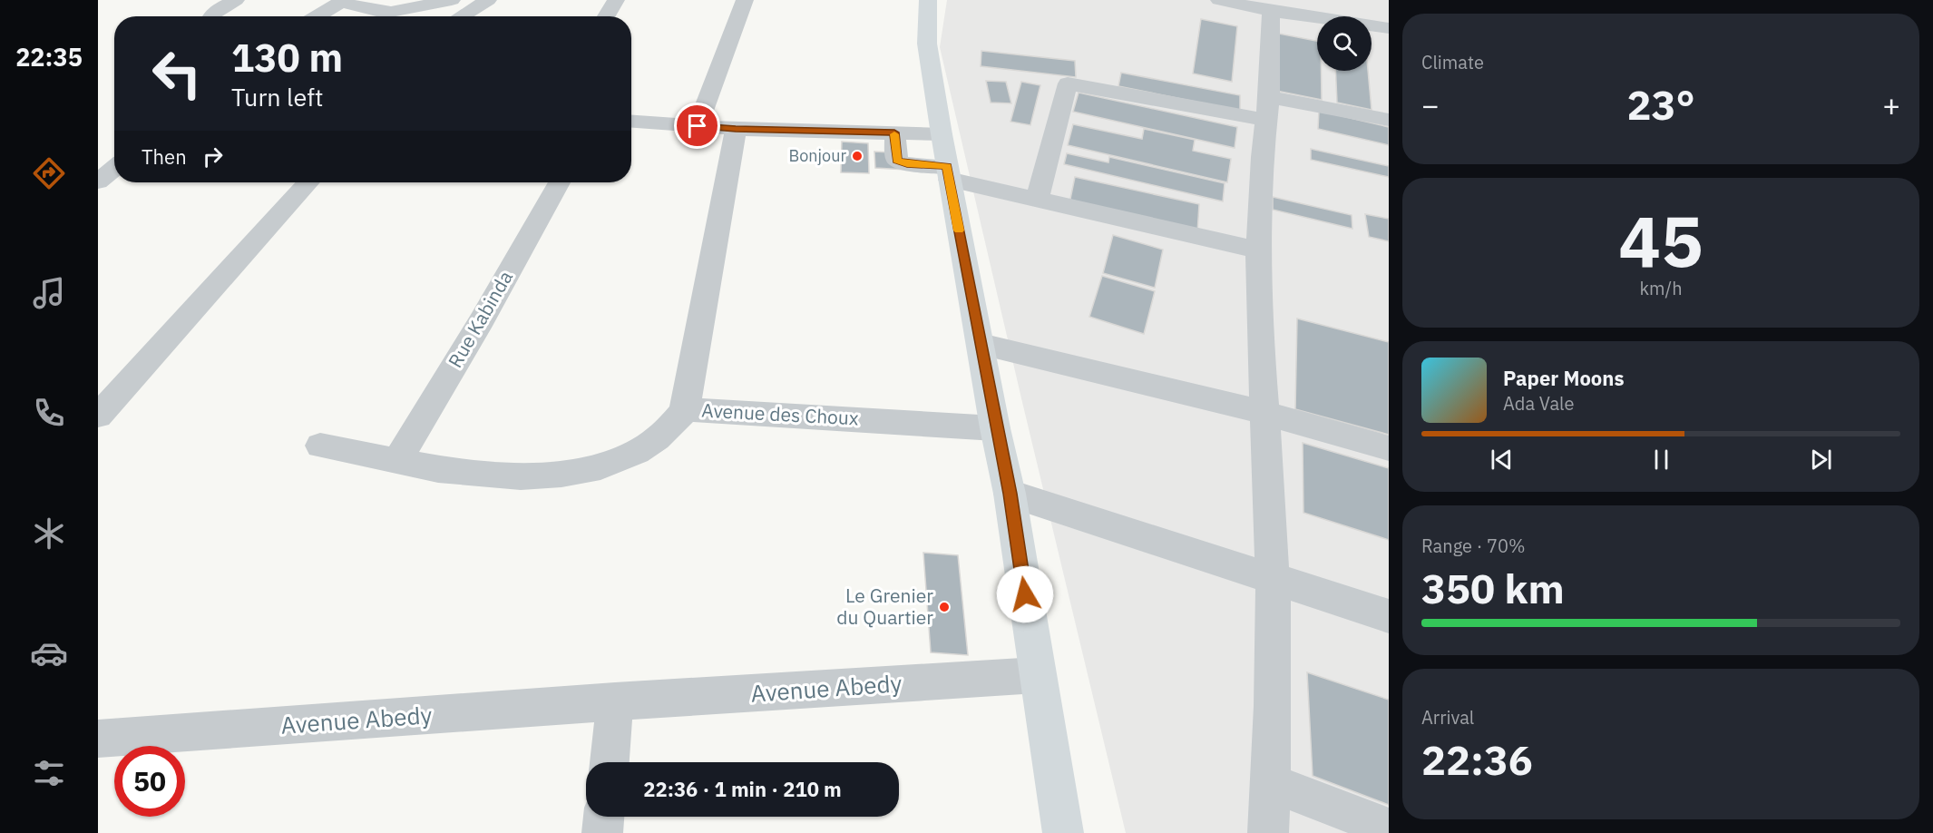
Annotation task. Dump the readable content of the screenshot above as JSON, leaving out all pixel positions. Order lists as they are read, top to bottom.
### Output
{
  "streets": {
    "street": ["Rue Kabinda", "Avenue des Choux", "Avenue Abedy"]
  },
  "places": ["Bonjour", "Le Grenier du Quartier"],
  "page": {
    "tabs": "22:35",
    "tile": [
      "Climate",
      ["45", "km/h"],
      ["Range · 70%", "350 km"],
      ["Arrival", "22:36"]
    ],
    "turn": ["130 m", "Turn left"],
    "heat": ["−", "23°", "+"],
    "then": "Then",
    "song": ["Paper Moons", "Ada Vale"],
    "limit": "50",
    "trip": "22:36 · 1 min · 210 m"
  }
}
